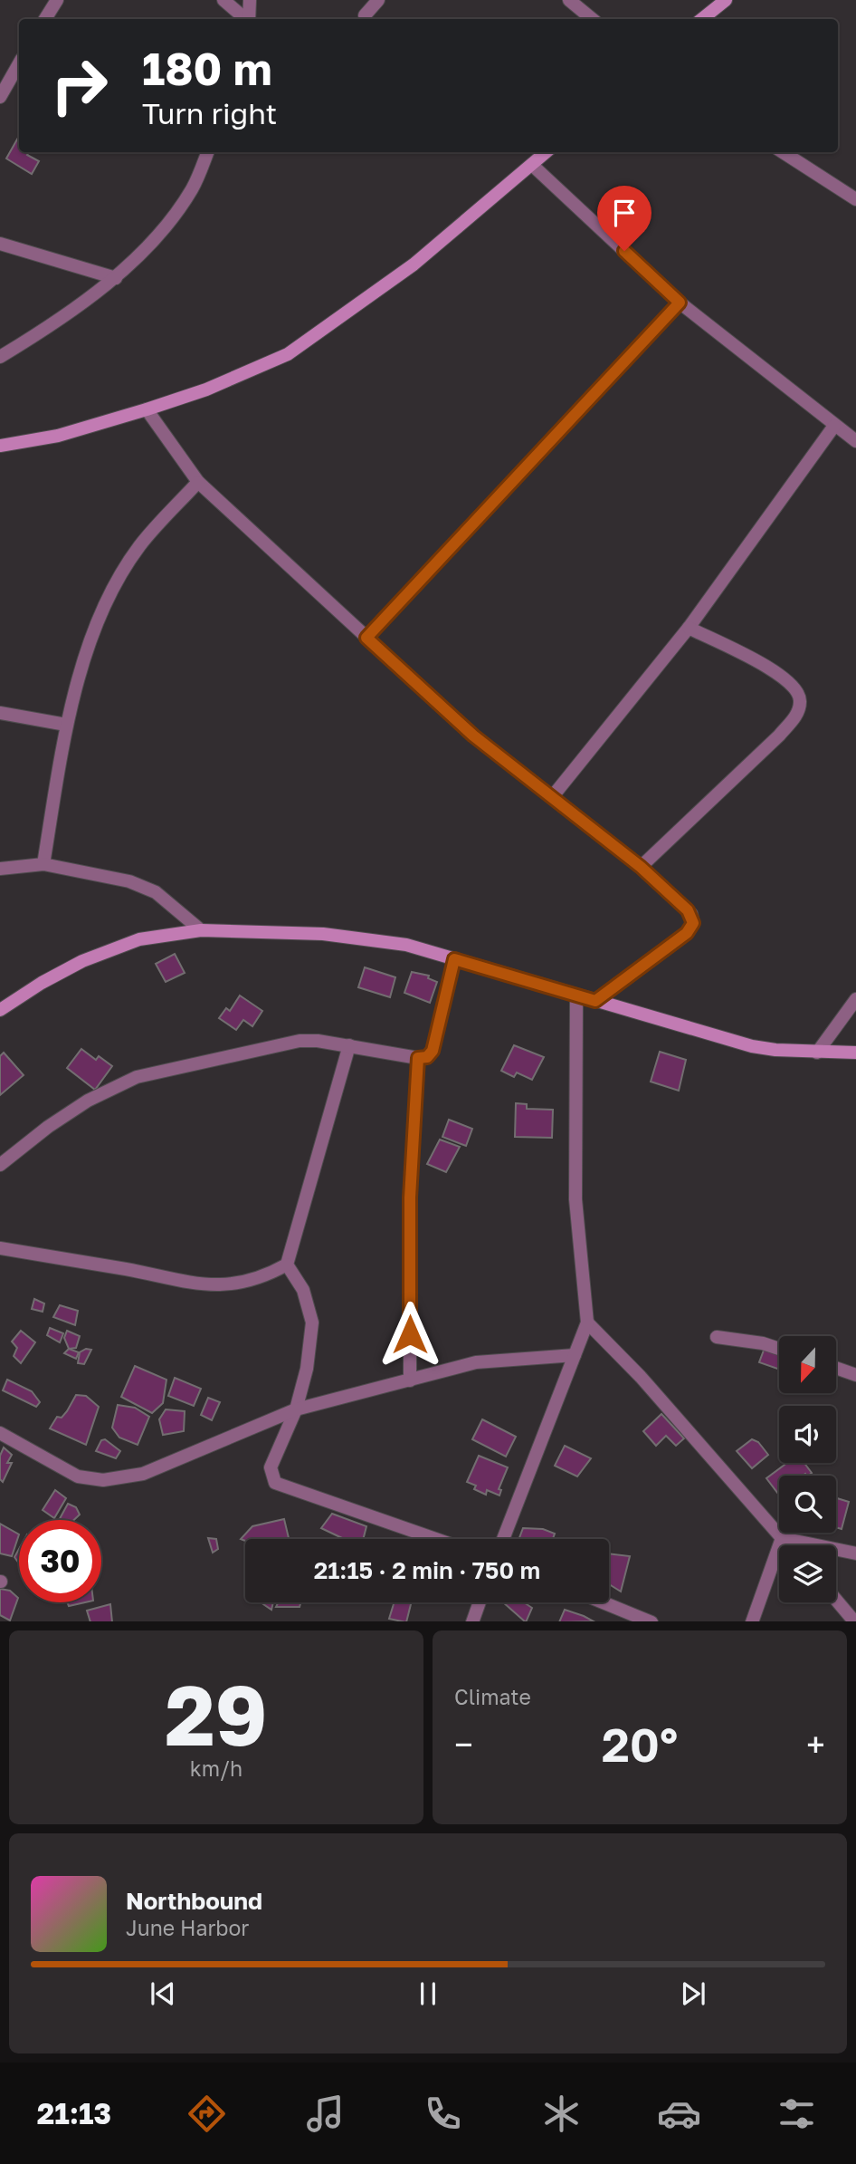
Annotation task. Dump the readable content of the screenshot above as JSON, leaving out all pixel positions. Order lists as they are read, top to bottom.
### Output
{
  "north": "bottom",
  "page": {
    "turn": ["180 m", "Turn right"],
    "limit": "30",
    "trip": "21:15 · 2 min · 750 m",
    "tile": [
      ["29", "km/h"],
      "Climate"
    ],
    "heat": ["−", "20°", "+"],
    "song": ["Northbound", "June Harbor"],
    "tabs": "21:13"
  }
}
